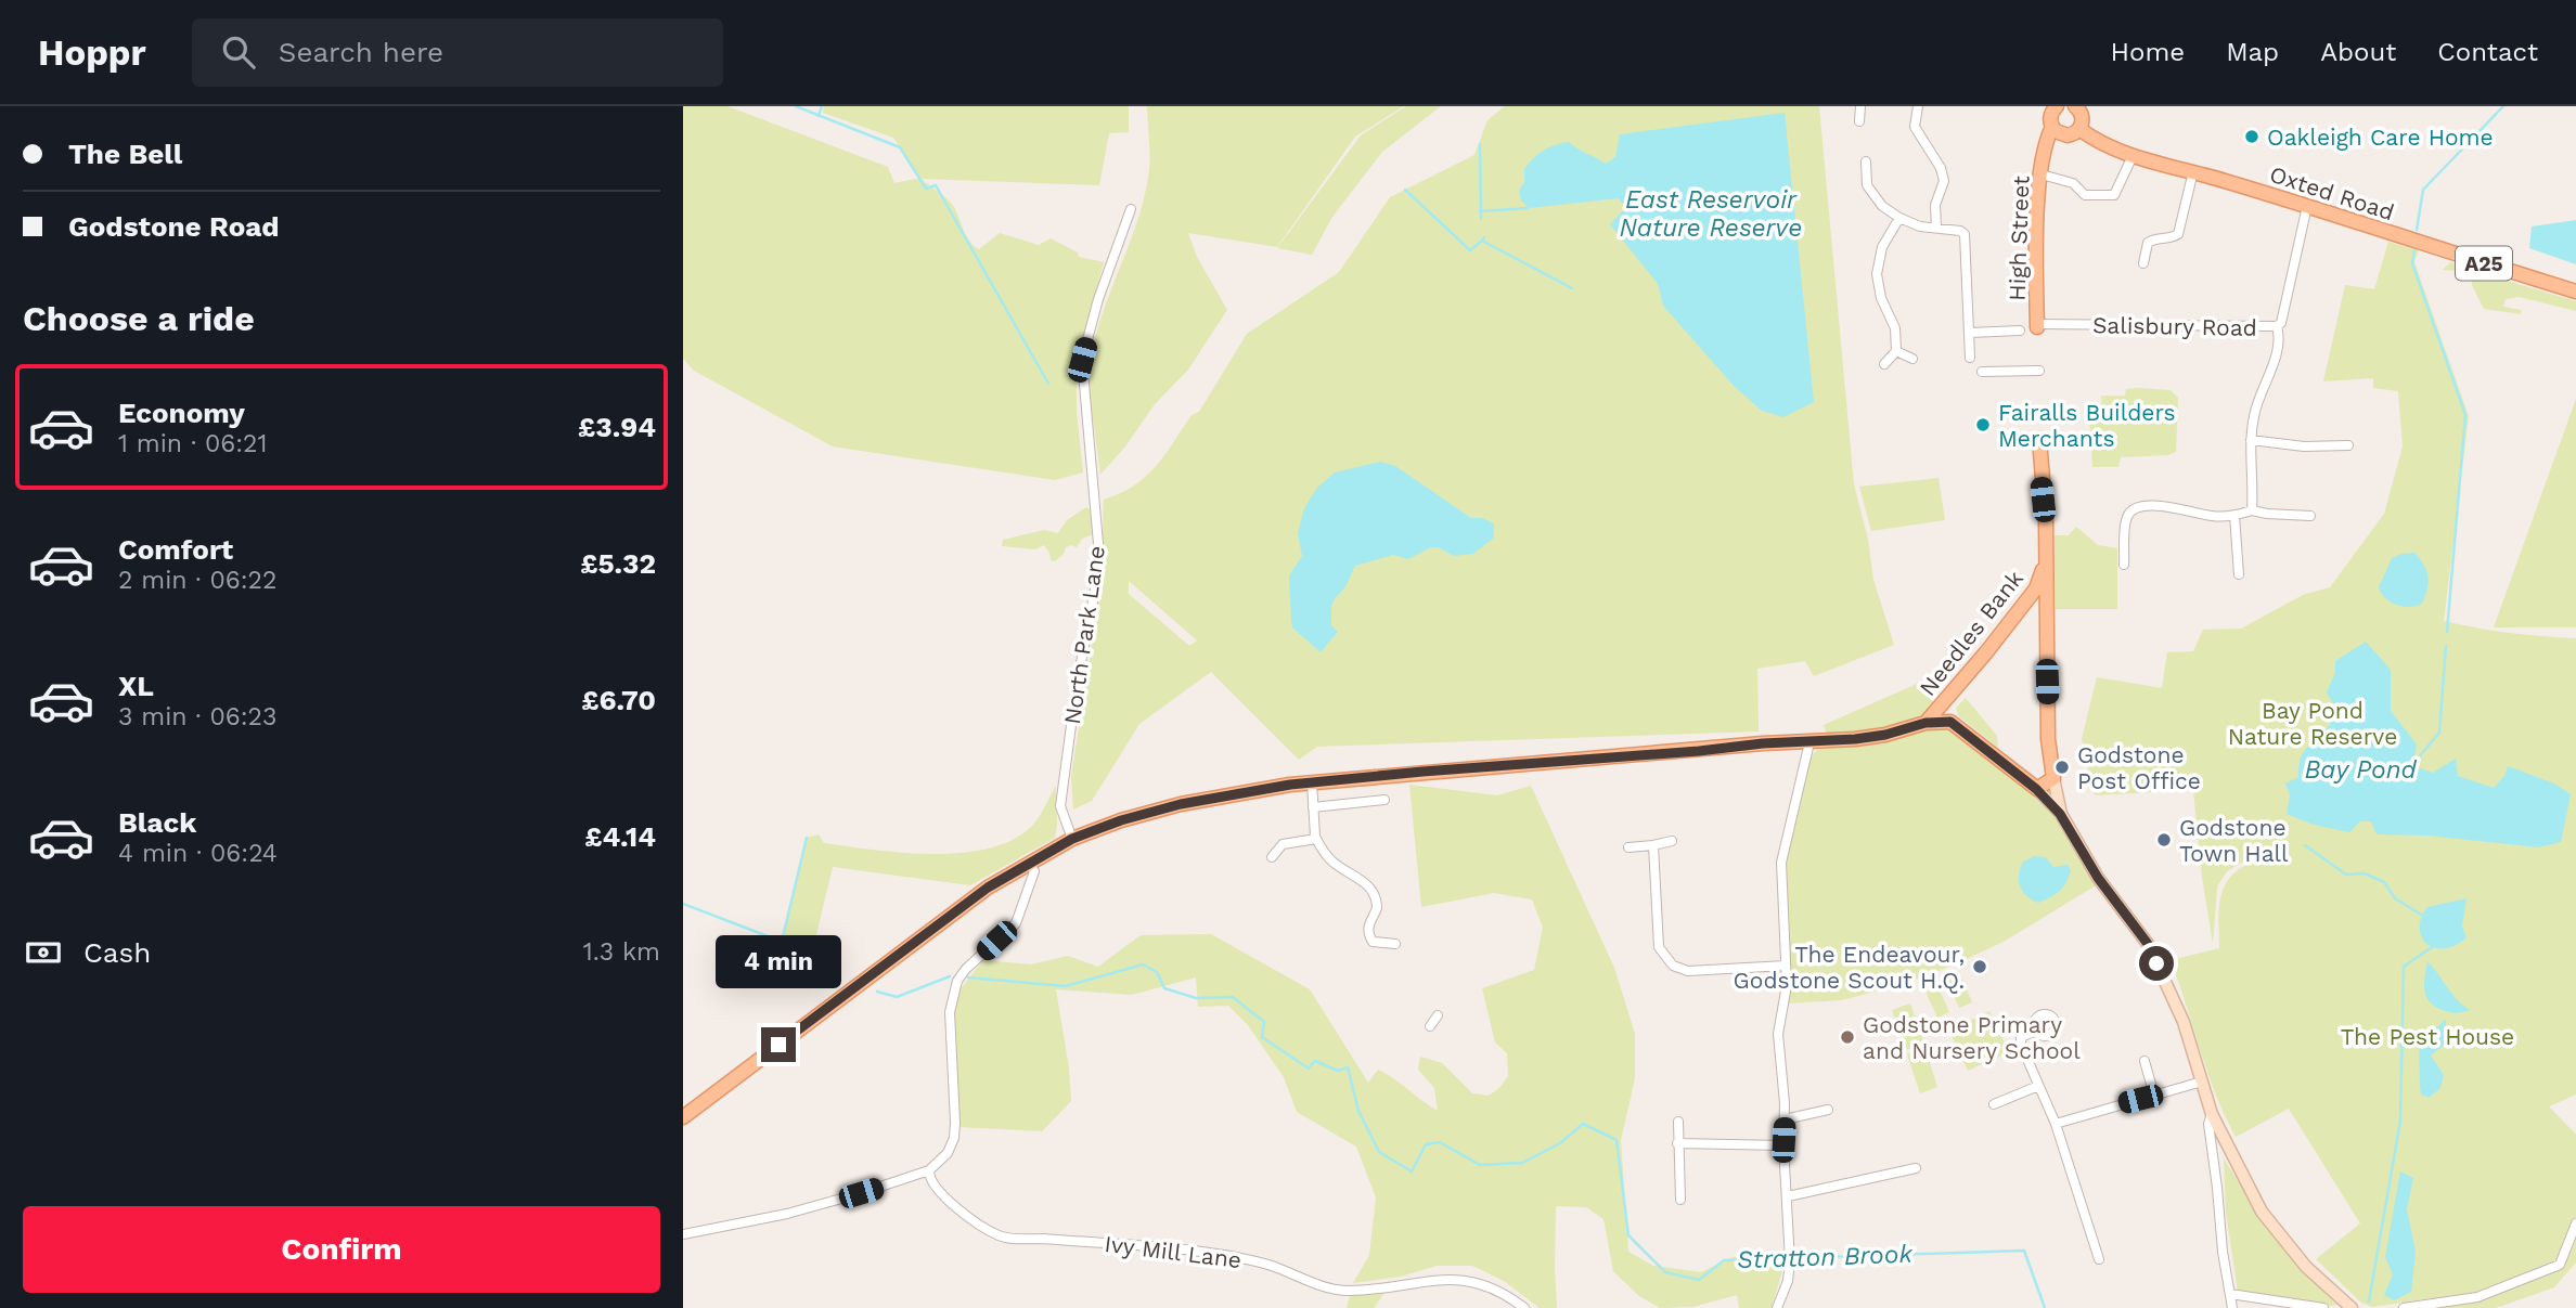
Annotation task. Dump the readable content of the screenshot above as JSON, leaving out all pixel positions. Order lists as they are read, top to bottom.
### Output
{
  "streets": {
    "main road": [
      "Oxted Road",
      "High Street",
      "A25",
      "Needles Bank"
    ],
    "street": ["Salisbury Road", "North Park Lane", "Ivy Mill Lane"]
  },
  "crossings": [
    ["Oxted Road", "Salisbury Road"],
    ["High Street", "Salisbury Road"]
  ],
  "water": ["East Reservoir Nature Reserve", "Bay Pond", "Stratton Brook"],
  "parks": ["Bay Pond Nature Reserve", "The Pest House"],
  "places": [
    "Oakleigh Care Home",
    "Fairalls Builders Merchants",
    "Godstone Post Office",
    "Godstone Town Hall",
    "The Endeavour, Godstone Scout H.Q.",
    "Godstone Primary and Nursery School"
  ],
  "page": {
    "header": "Hoppr",
    "search": "Search here",
    "nav": [
      "Home",
      "Map",
      "About",
      "Contact"
    ],
    "banner": ["The Bell", "Godstone Road"],
    "heading": "Choose a ride",
    "list": [
      {
        "name": "Economy",
        "note": "1 min · 06:21",
        "value": "£3.94"
      },
      {
        "name": "Comfort",
        "note": "2 min · 06:22",
        "value": "£5.32"
      },
      {
        "name": "XL",
        "note": "3 min · 06:23",
        "value": "£6.70"
      },
      {
        "name": "Black",
        "note": "4 min · 06:24",
        "value": "£4.14"
      }
    ],
    "pay": ["Cash", "1.3 km"],
    "bubble": "4 min",
    "buttons": "Confirm"
  }
}
